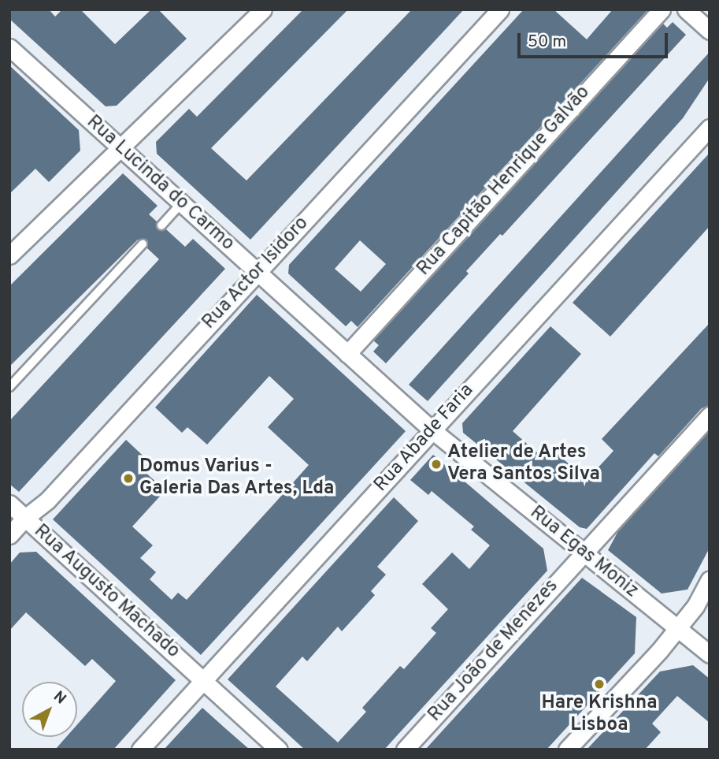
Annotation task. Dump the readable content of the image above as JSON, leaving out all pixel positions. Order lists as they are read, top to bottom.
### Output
{
  "streets": {
    "street": [
      "Rua Capitão Henrique Galvão",
      "Rua Lucinda do Carmo",
      "Rua Actor Isidoro",
      "Rua Abade Faria",
      "Rua Egas Moniz",
      "Rua Augusto Machado",
      "Rua João de Menezes"
    ]
  },
  "crossings": [
    ["Rua Capitão Henrique Galvão", "Rua Lucinda do Carmo"],
    ["Rua Lucinda do Carmo", "Rua Actor Isidoro"],
    ["Rua Lucinda do Carmo", "Rua Abade Faria"],
    ["Rua Lucinda do Carmo", "Rua Egas Moniz"],
    ["Rua Actor Isidoro", "Rua Augusto Machado"],
    ["Rua Abade Faria", "Rua Egas Moniz"],
    ["Rua Abade Faria", "Rua Augusto Machado"],
    ["Rua Egas Moniz", "Rua João de Menezes"]
  ],
  "places": ["Atelier de Artes Vera Santos Silva", "Domus Varius - Galeria Das Artes, Lda", "Hare Krishna Lisboa"],
  "scale_bar": "50 m",
  "north": "top right"
}
